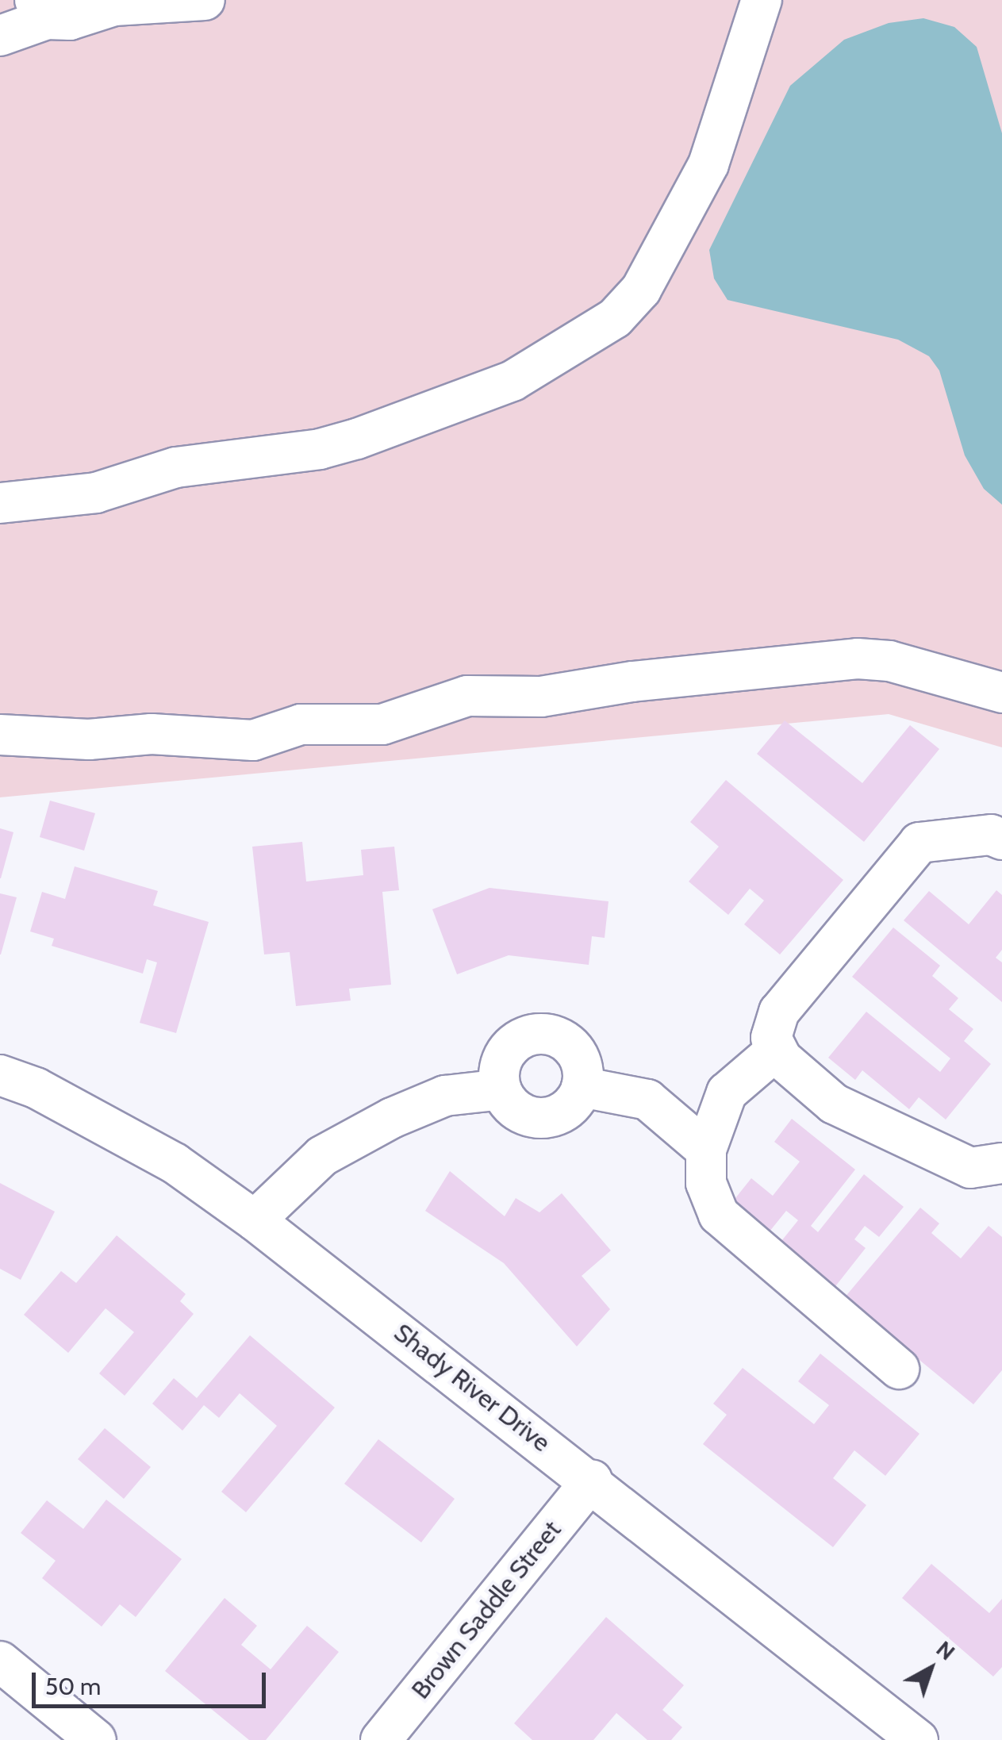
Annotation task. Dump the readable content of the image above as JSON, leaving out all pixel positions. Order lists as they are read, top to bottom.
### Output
{
  "streets": {
    "street": ["Shady River Drive", "Brown Saddle Street"]
  },
  "crossings": [
    ["Shady River Drive", "Brown Saddle Street"]
  ],
  "scale_bar": "50 m",
  "north": "top right"
}
